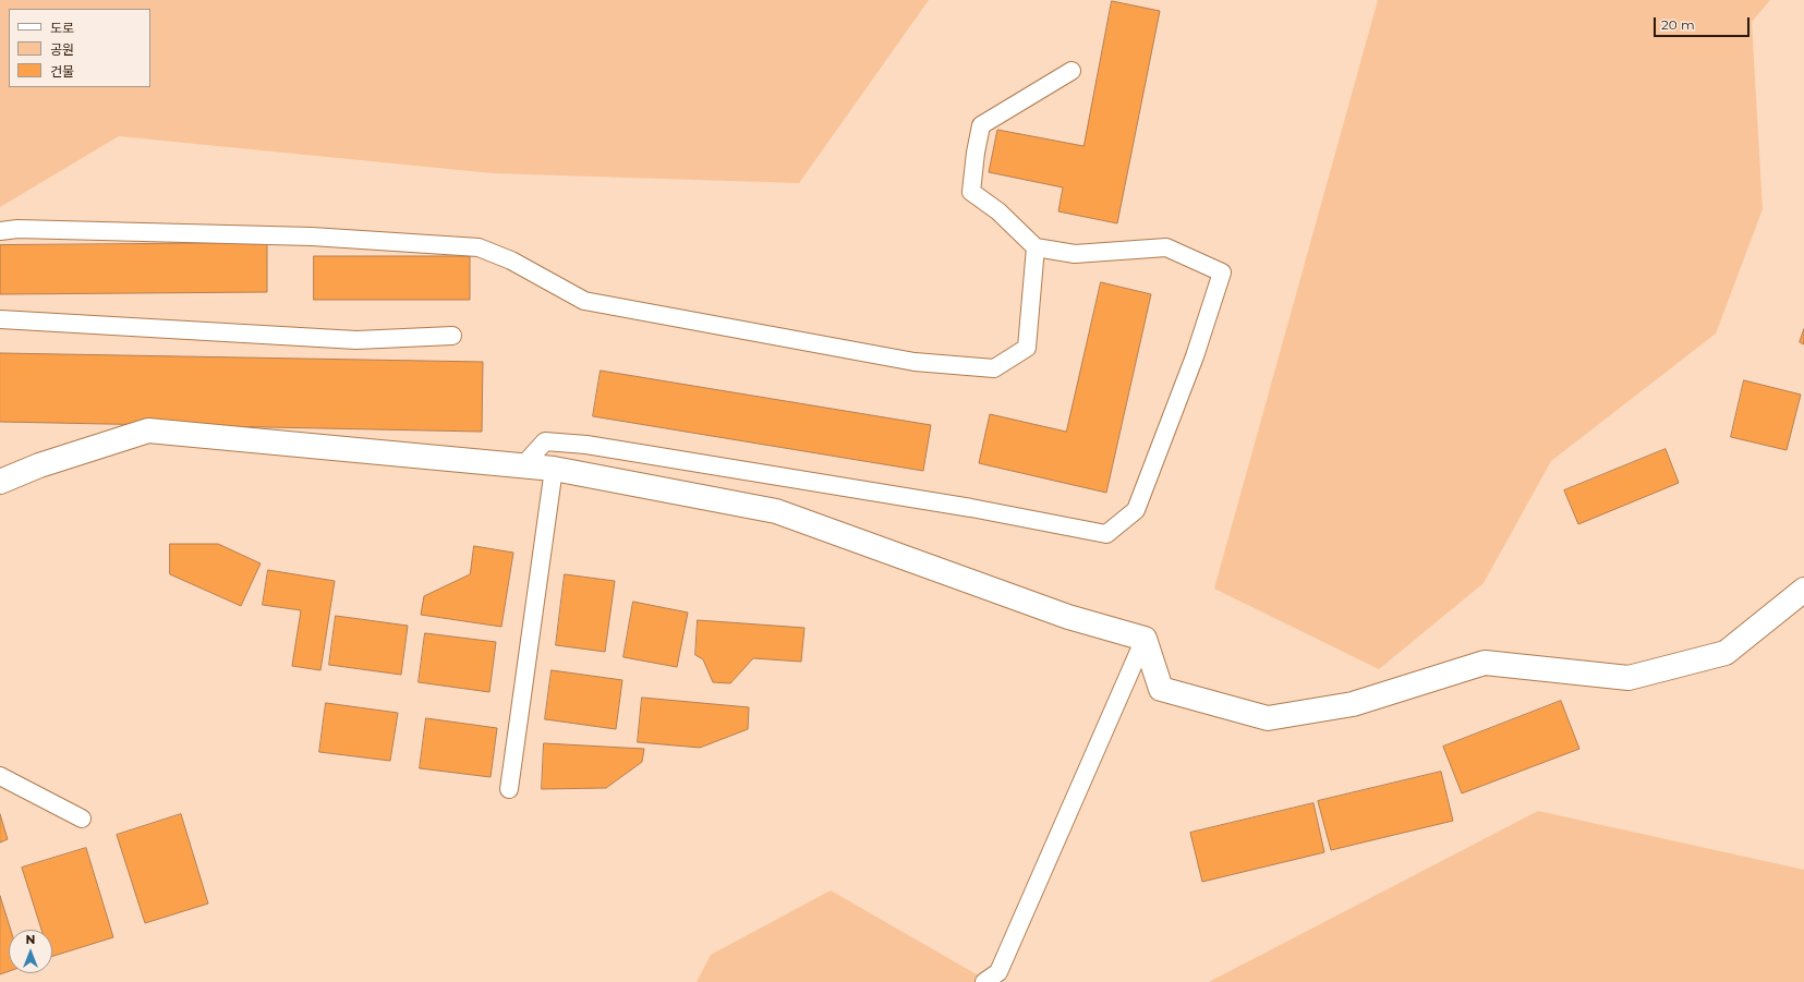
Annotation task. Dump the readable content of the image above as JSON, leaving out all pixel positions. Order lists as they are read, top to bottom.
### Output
{
  "legend": ["도로", "공원", "건물"],
  "scale_bar": "20 m",
  "north": "top"
}
